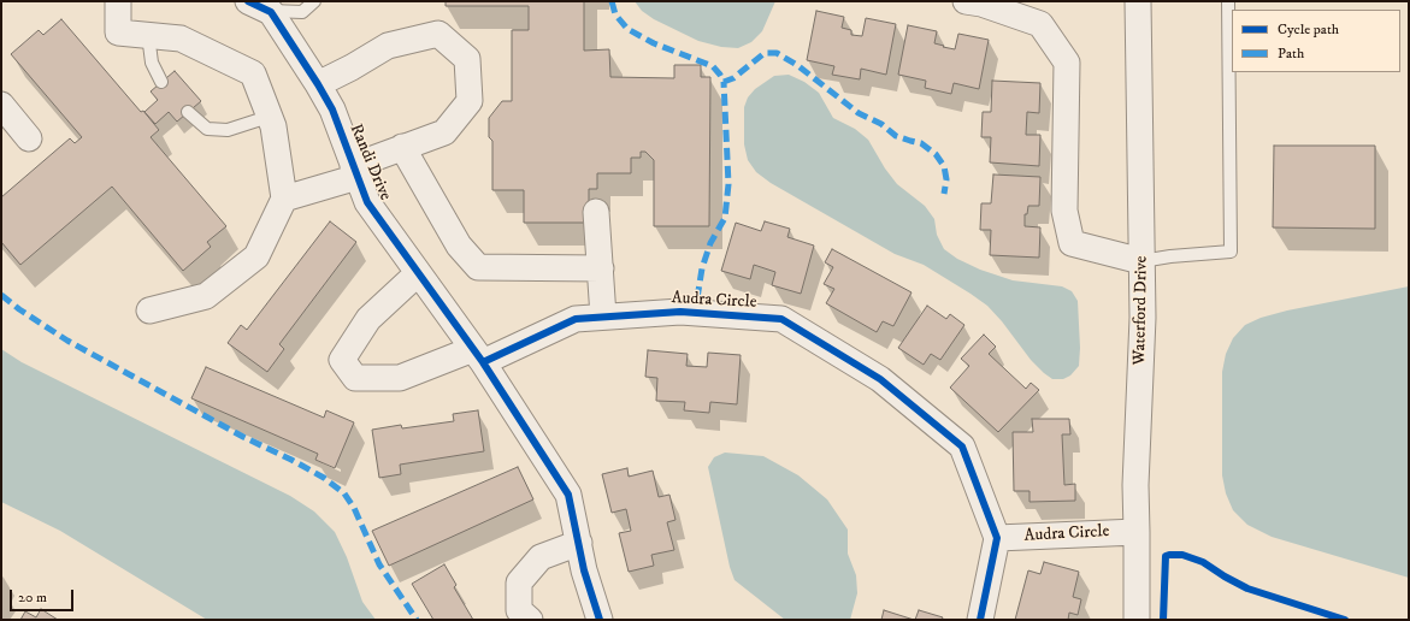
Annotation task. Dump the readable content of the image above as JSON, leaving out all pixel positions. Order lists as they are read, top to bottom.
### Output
{
  "streets": {
    "street": ["Randi Drive", "Audra Circle", "Waterford Drive"]
  },
  "crossings": [
    ["Randi Drive", "Audra Circle"],
    ["Audra Circle", "Waterford Drive"]
  ],
  "legend": ["Cycle path", "Path"],
  "scale_bar": "20 m"
}
